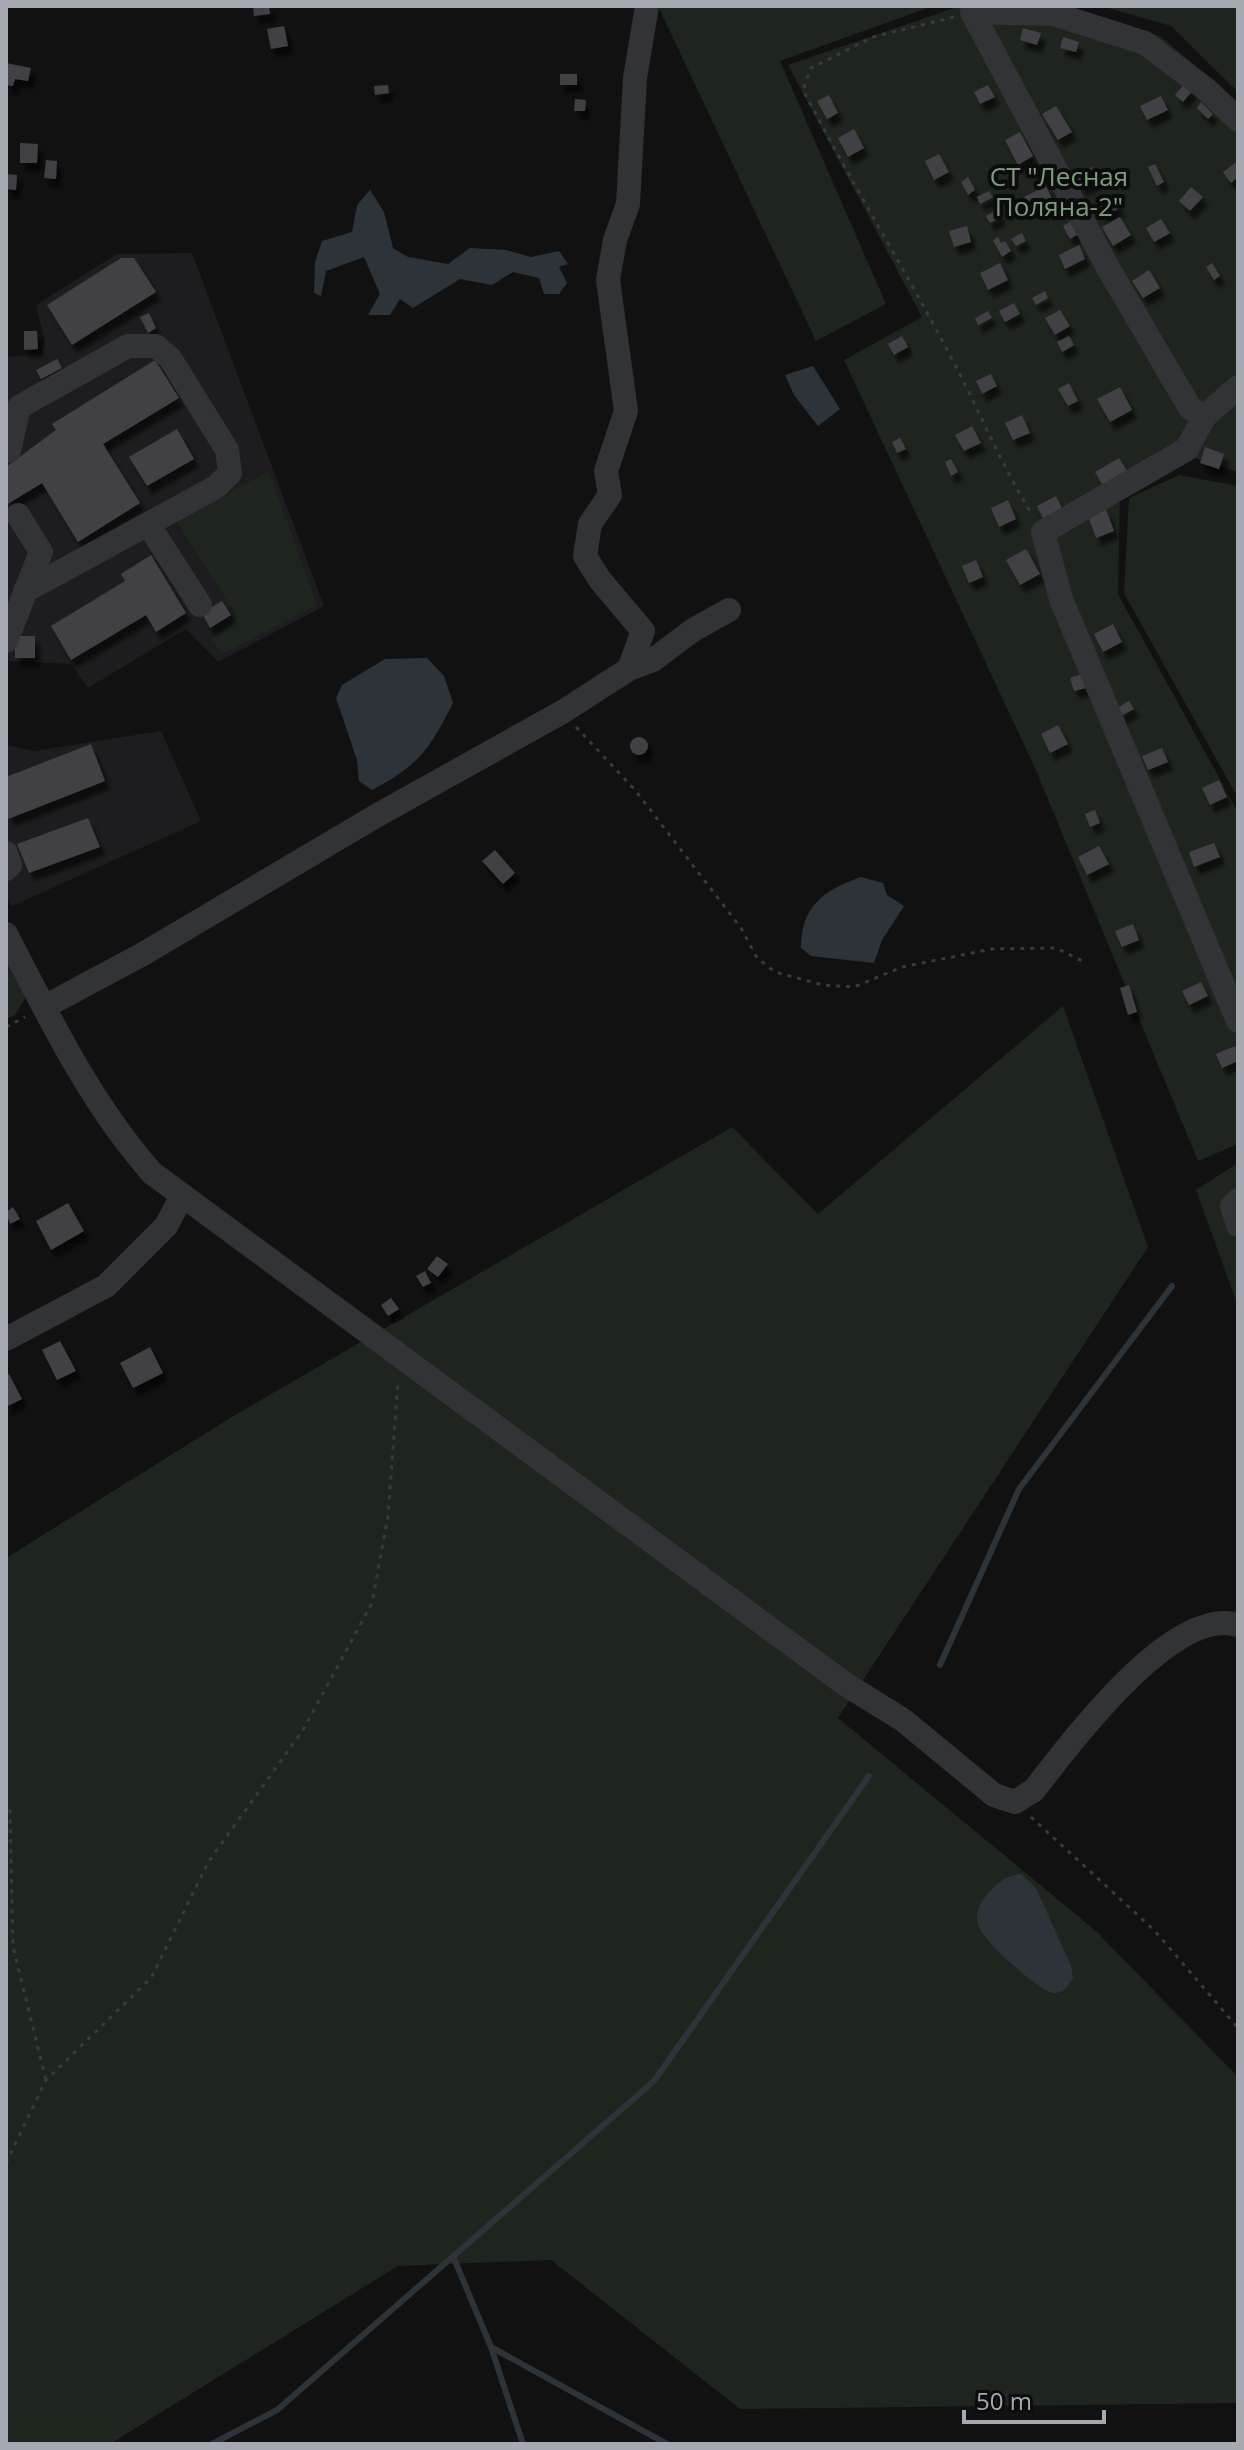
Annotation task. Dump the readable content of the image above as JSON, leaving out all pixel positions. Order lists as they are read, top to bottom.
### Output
{
  "parks": ["СТ \"Лесная Поляна-2\""],
  "scale_bar": "50 m"
}
